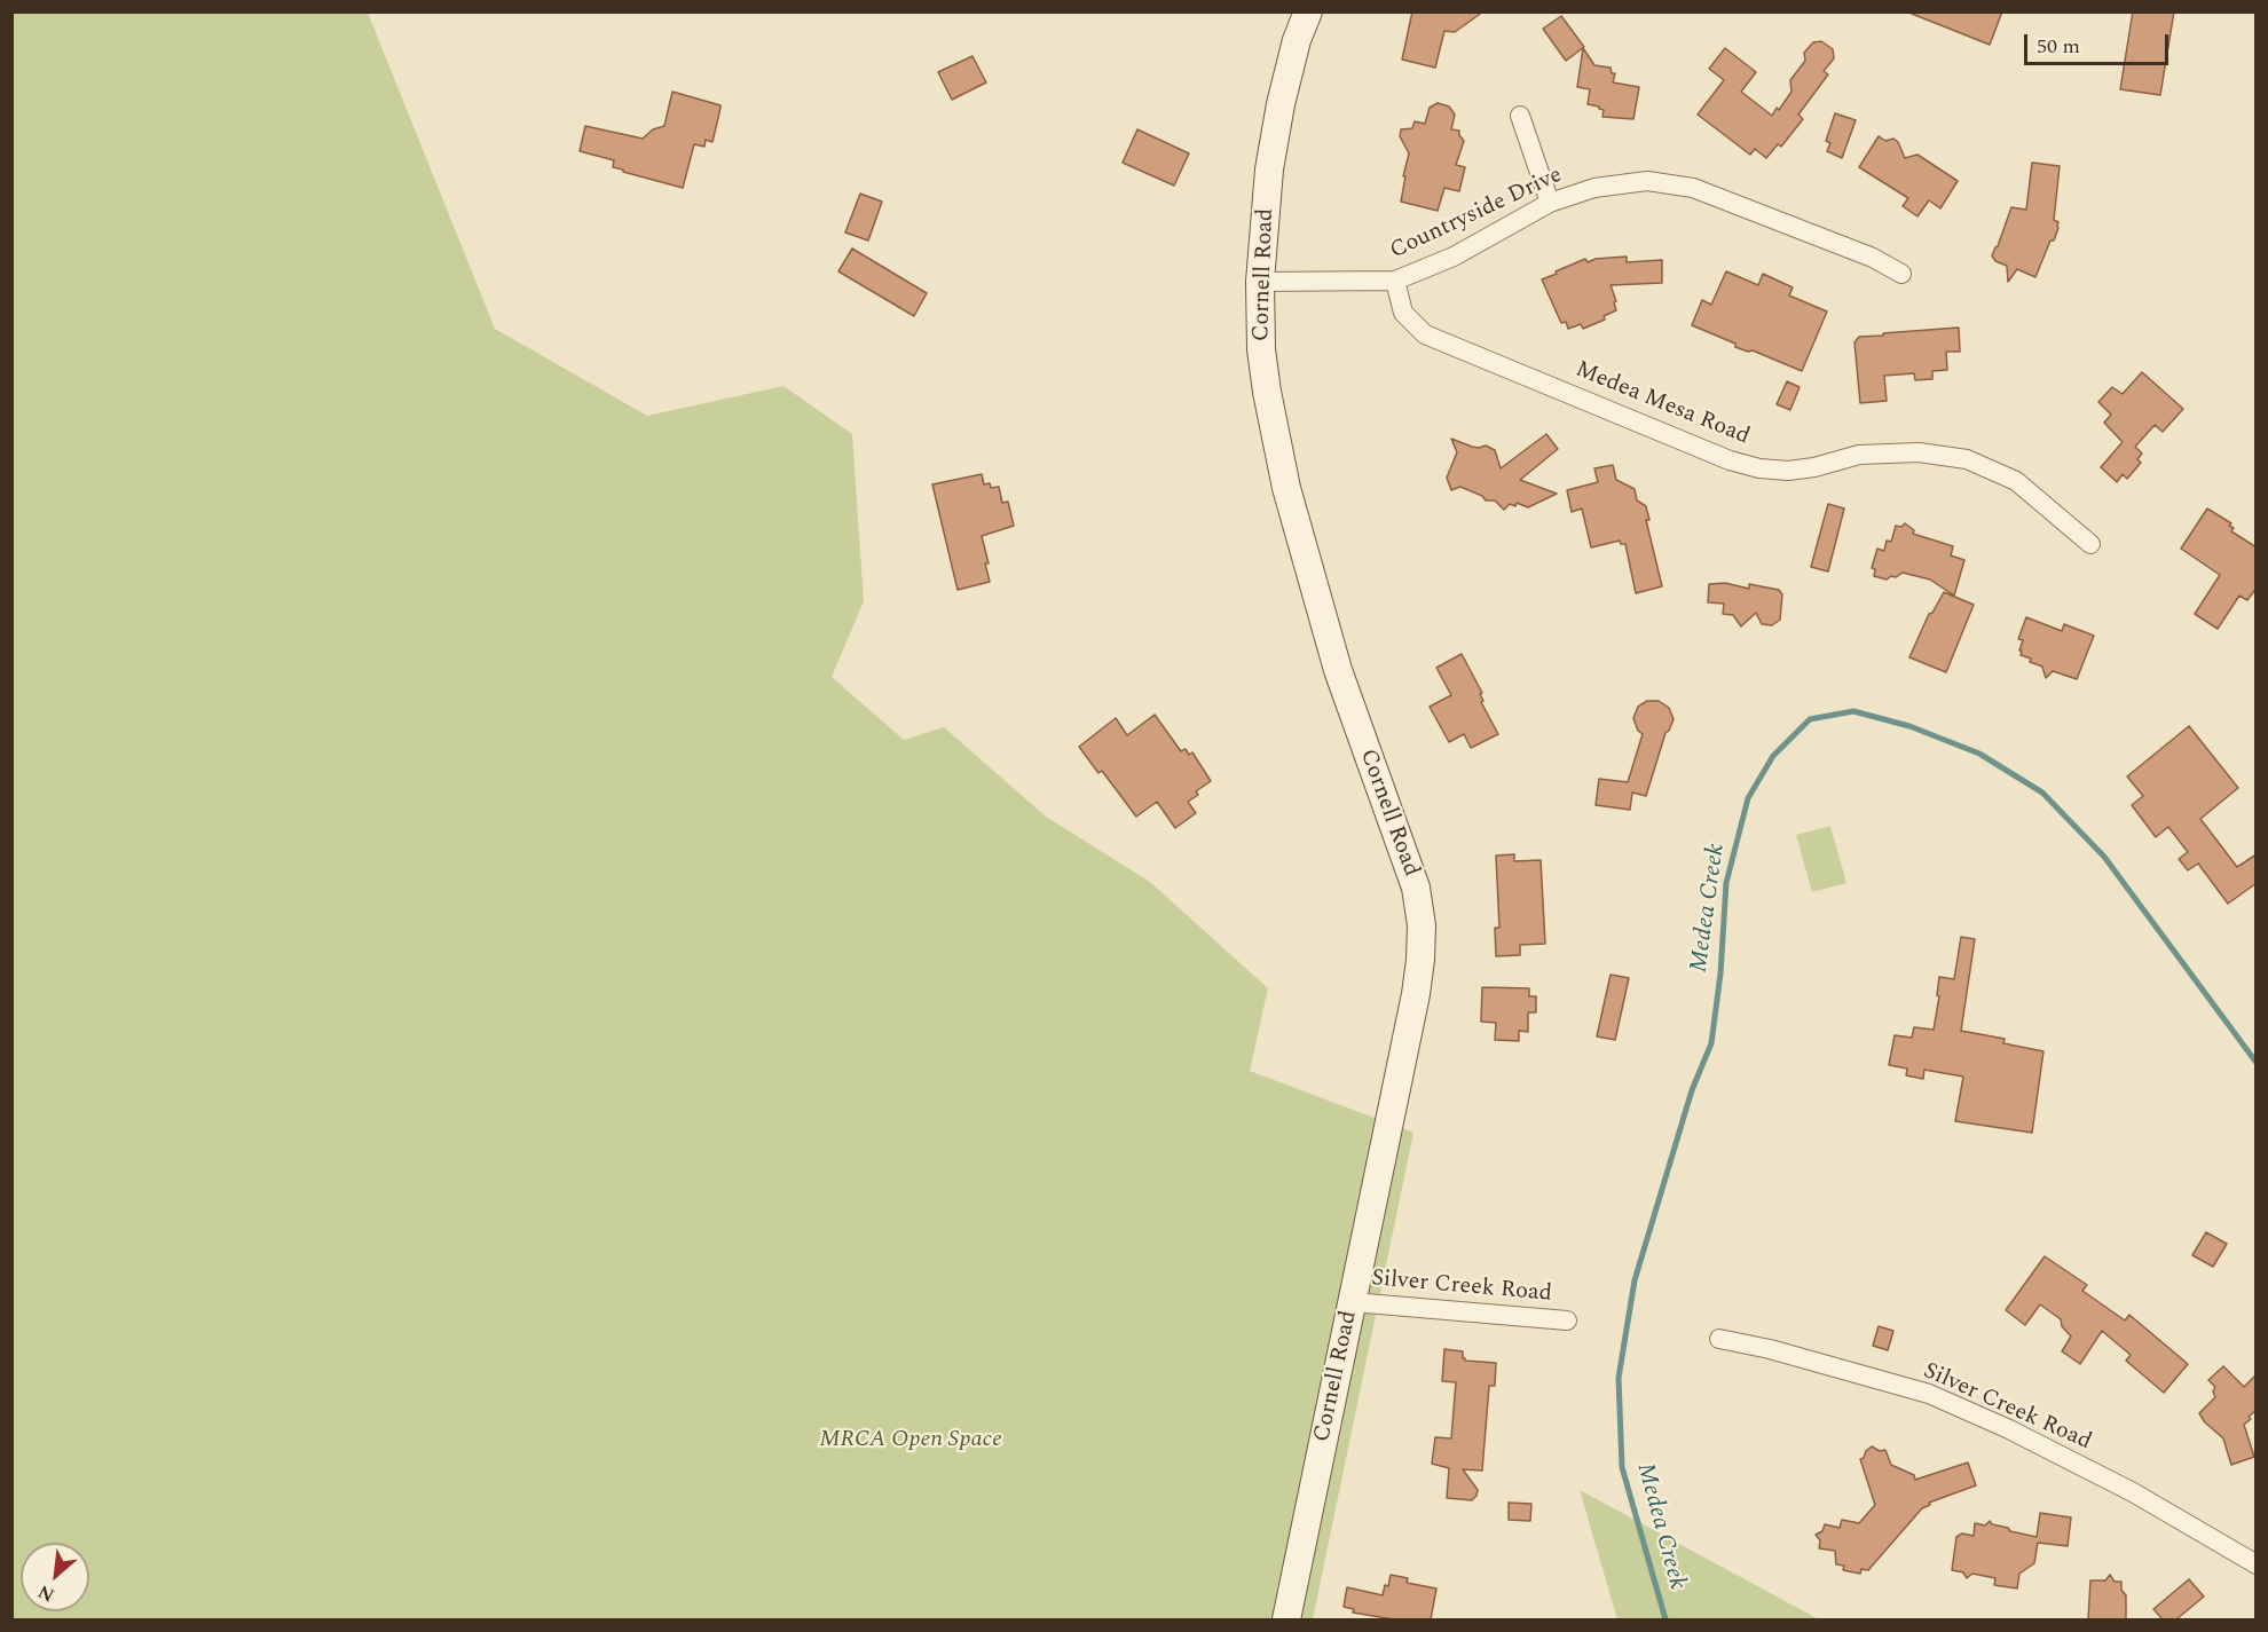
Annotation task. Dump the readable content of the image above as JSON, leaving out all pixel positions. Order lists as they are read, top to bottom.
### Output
{
  "streets": {
    "main road": ["Cornell Road"],
    "street": ["Countryside Drive", "Medea Mesa Road", "Silver Creek Road"]
  },
  "crossings": [
    ["Countryside Drive", "Cornell Road"],
    ["Countryside Drive", "Medea Mesa Road"],
    ["Cornell Road", "Silver Creek Road"]
  ],
  "water": ["Medea Creek"],
  "parks": ["MRCA Open Space"],
  "scale_bar": "50 m",
  "north": "bottom left"
}
